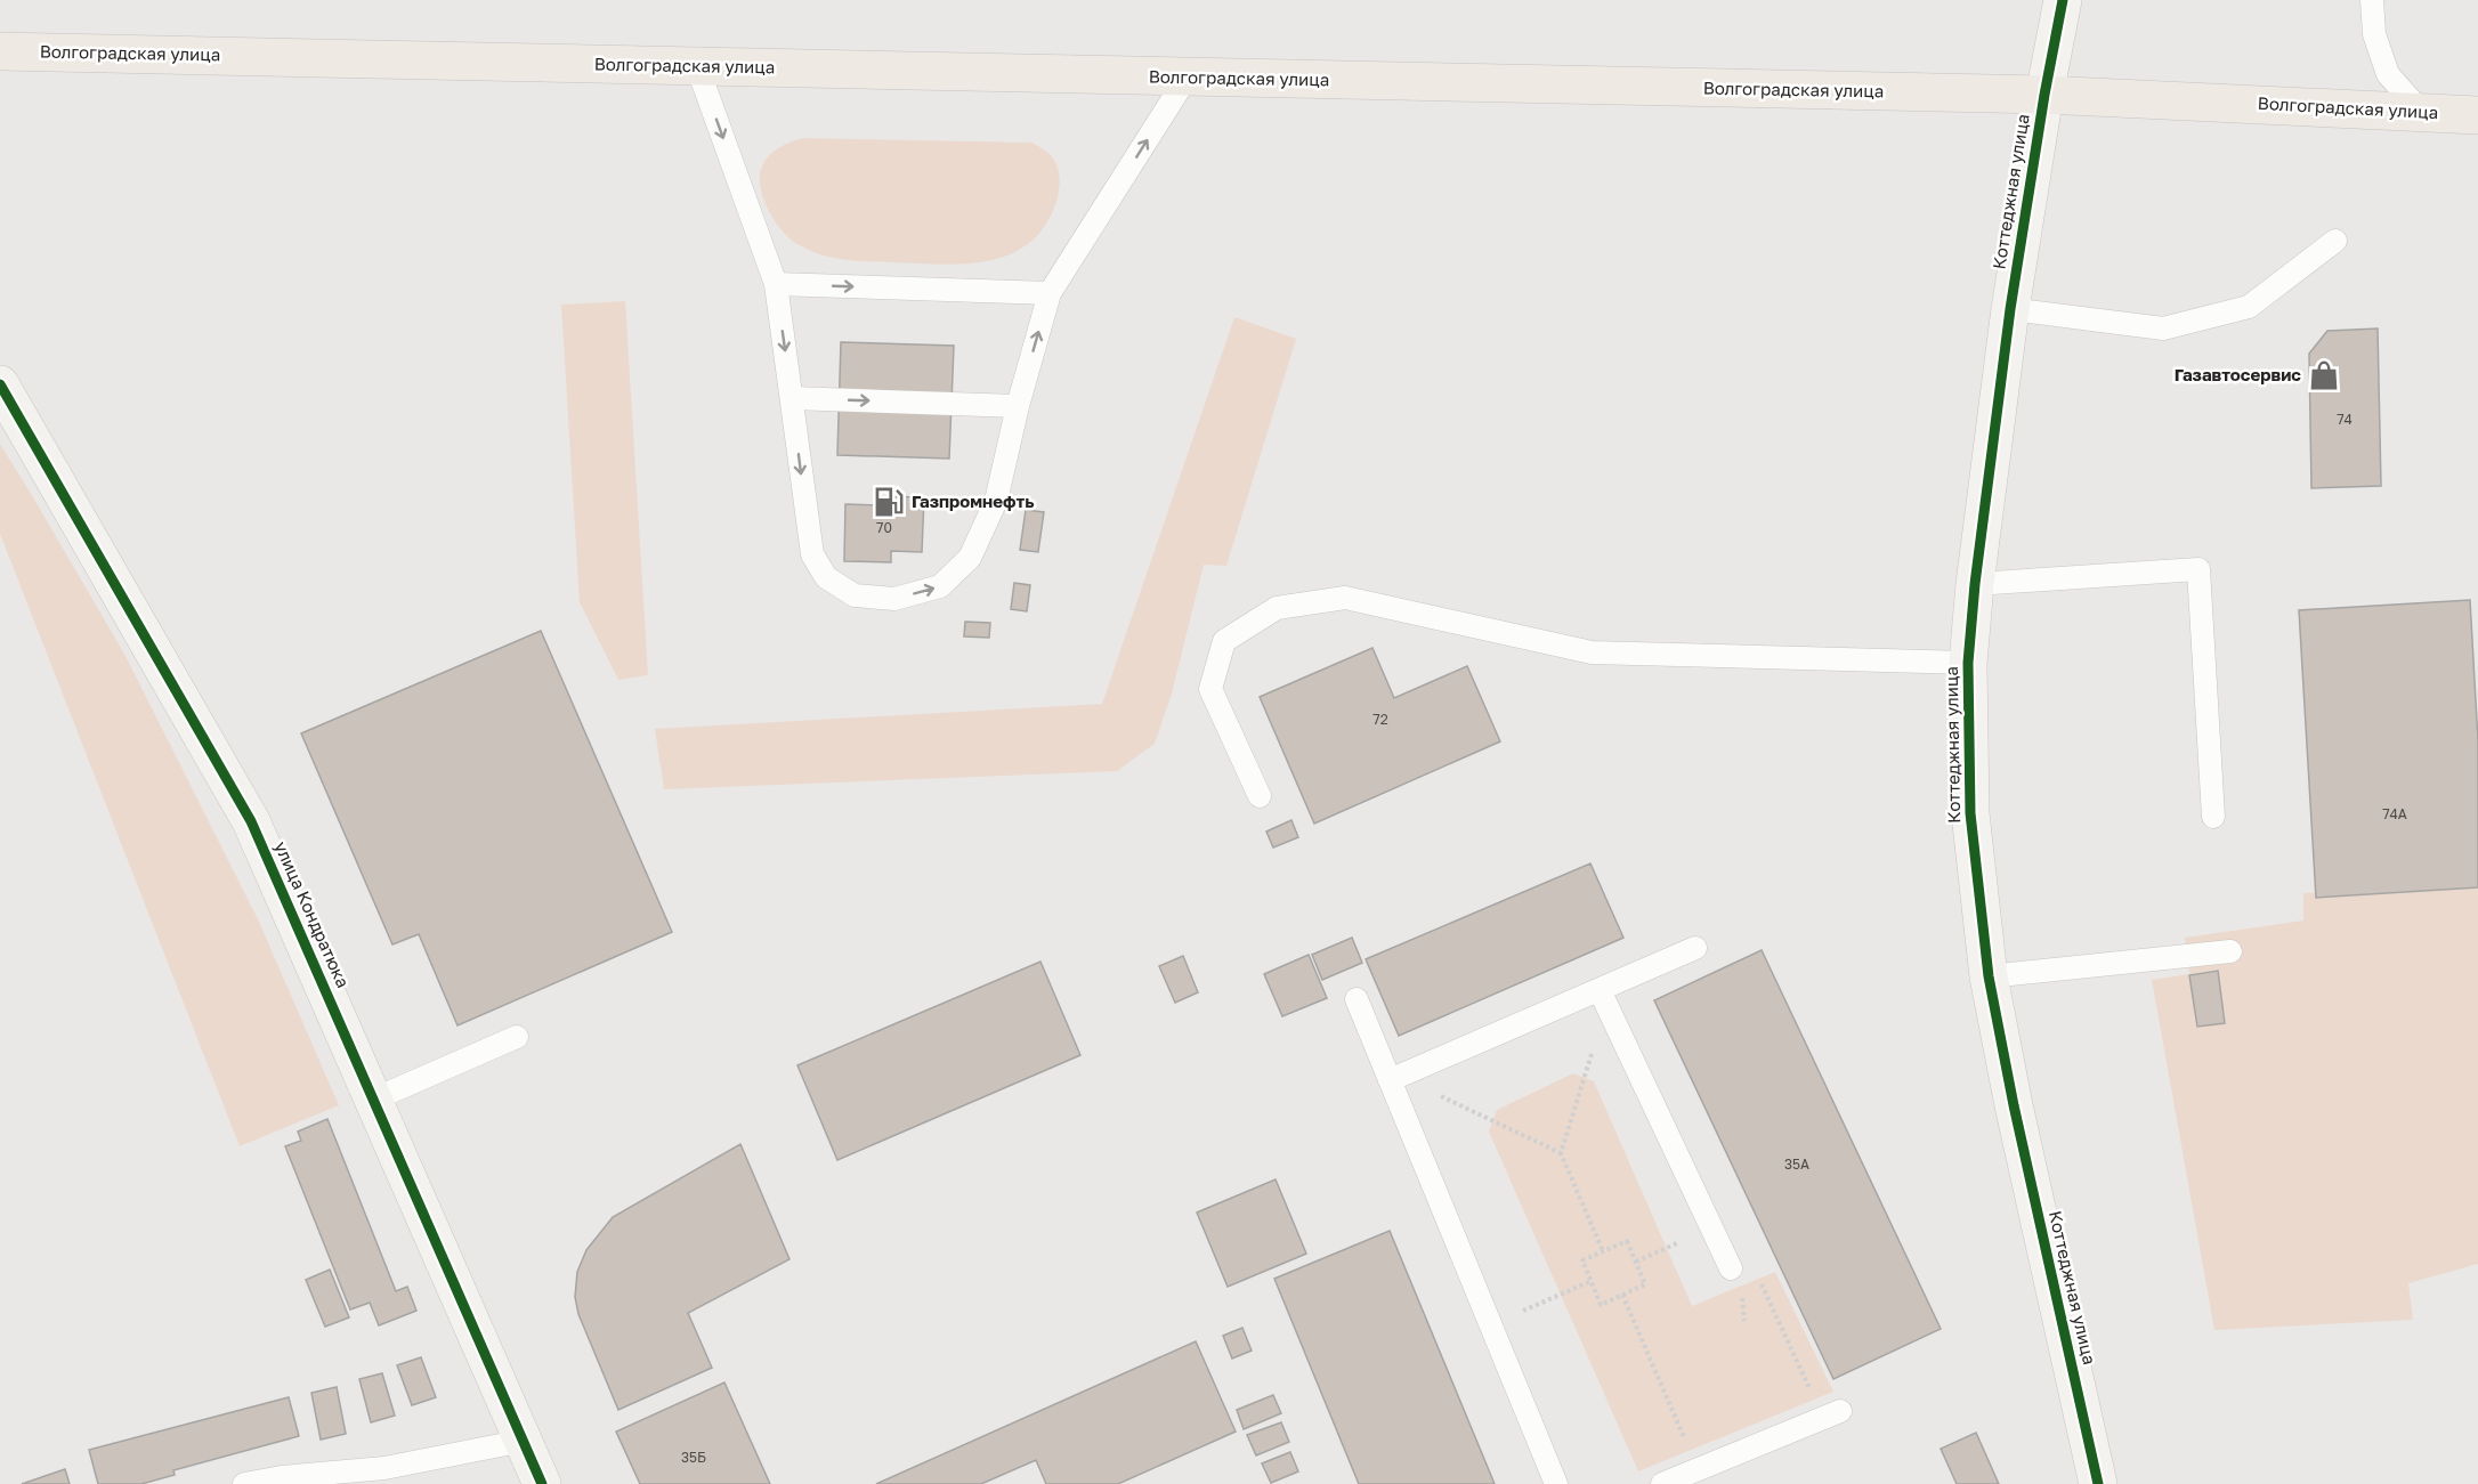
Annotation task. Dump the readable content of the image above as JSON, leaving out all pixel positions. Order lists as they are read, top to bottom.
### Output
{
  "streets": {
    "main road": ["Волгоградская улица"],
    "street": ["Коттеджная улица", "улица Кондратюка"]
  },
  "crossings": [
    ["Волгоградская улица", "Коттеджная улица"]
  ],
  "places": {
    "shop": ["Газавтосервис"],
    "fuel station": ["Газпромнефть"]
  },
  "house_numbers": [
    "74",
    "70",
    "72",
    "74А",
    "35А",
    "35Б"
  ]
}
